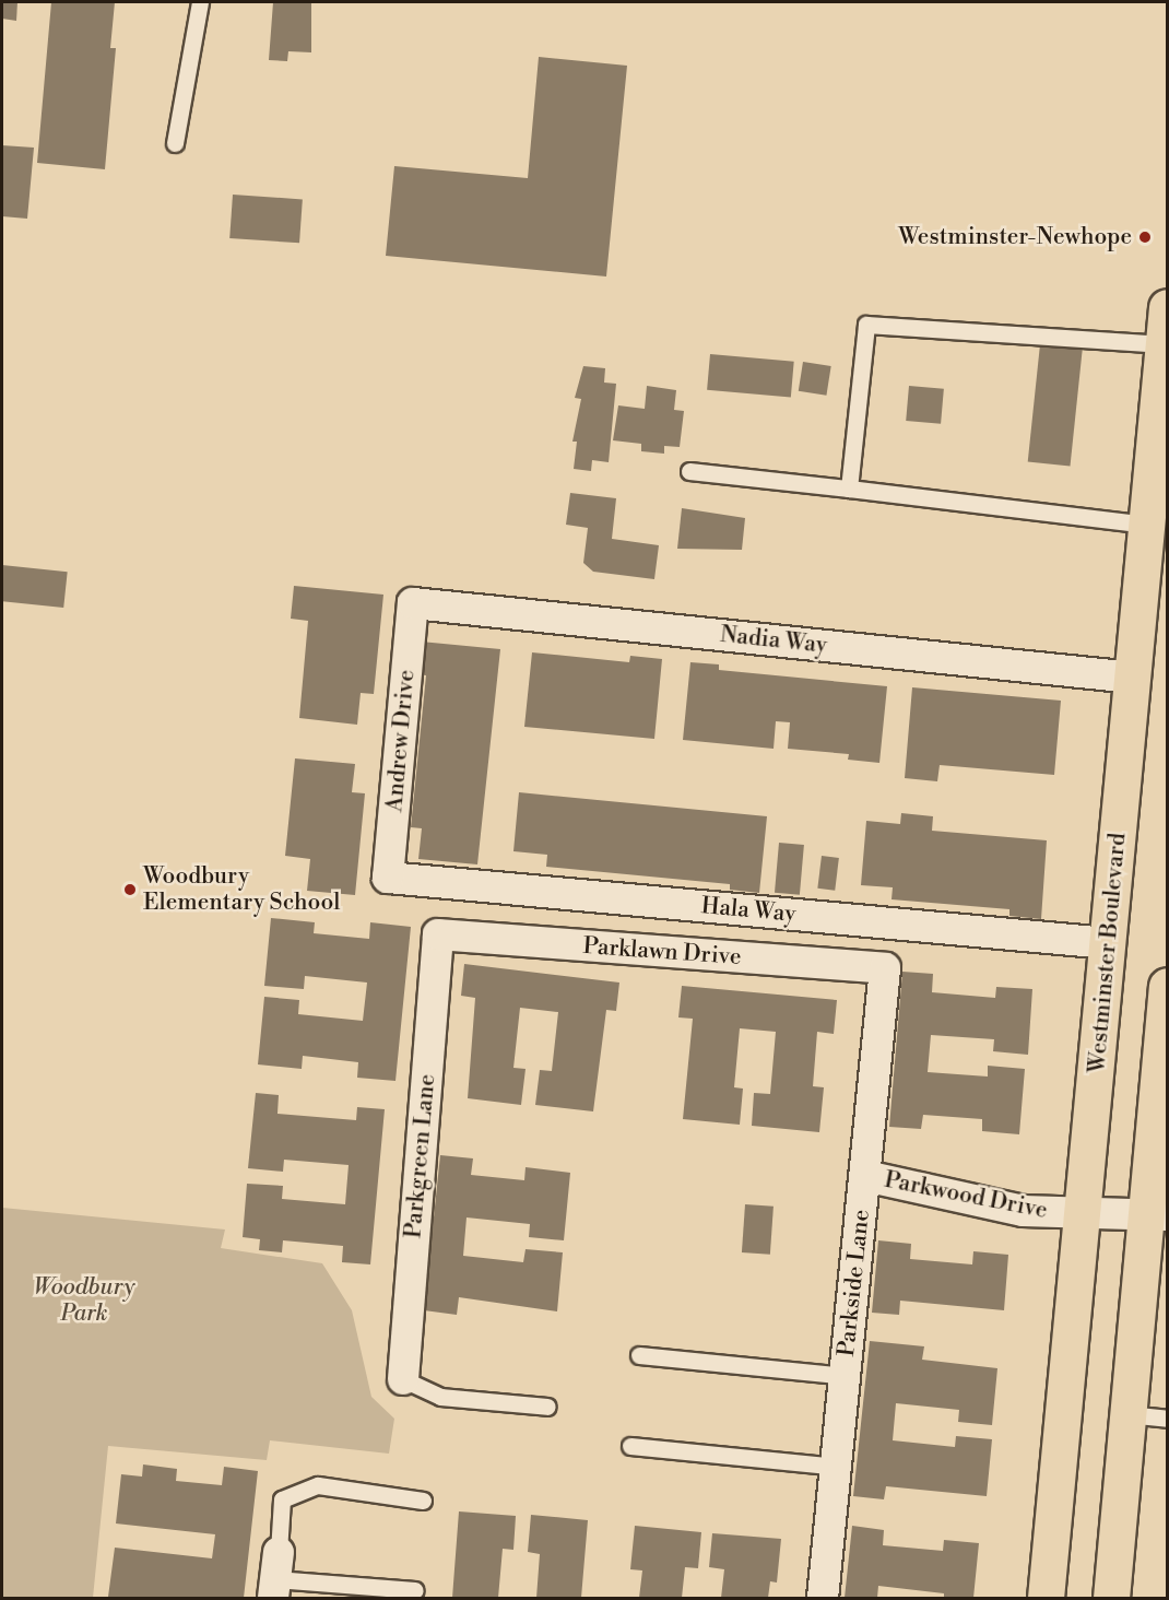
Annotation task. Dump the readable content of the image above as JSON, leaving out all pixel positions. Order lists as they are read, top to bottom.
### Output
{
  "streets": {
    "main road": ["Westminster Boulevard"],
    "street": [
      "Nadia Way",
      "Andrew Drive",
      "Hala Way",
      "Parklawn Drive",
      "Parkgreen Lane",
      "Parkwood Drive",
      "Parkside Lane"
    ]
  },
  "crossings": [
    ["Nadia Way", "Andrew Drive"],
    ["Nadia Way", "Westminster Boulevard"],
    ["Andrew Drive", "Hala Way"],
    ["Hala Way", "Westminster Boulevard"],
    ["Parklawn Drive", "Parkgreen Lane"],
    ["Parklawn Drive", "Parkside Lane"],
    ["Westminster Boulevard", "Parkwood Drive"],
    ["Parkwood Drive", "Parkside Lane"]
  ],
  "parks": ["Woodbury Park"],
  "places": ["Westminster-Newhope", "Woodbury Elementary School"]
}
